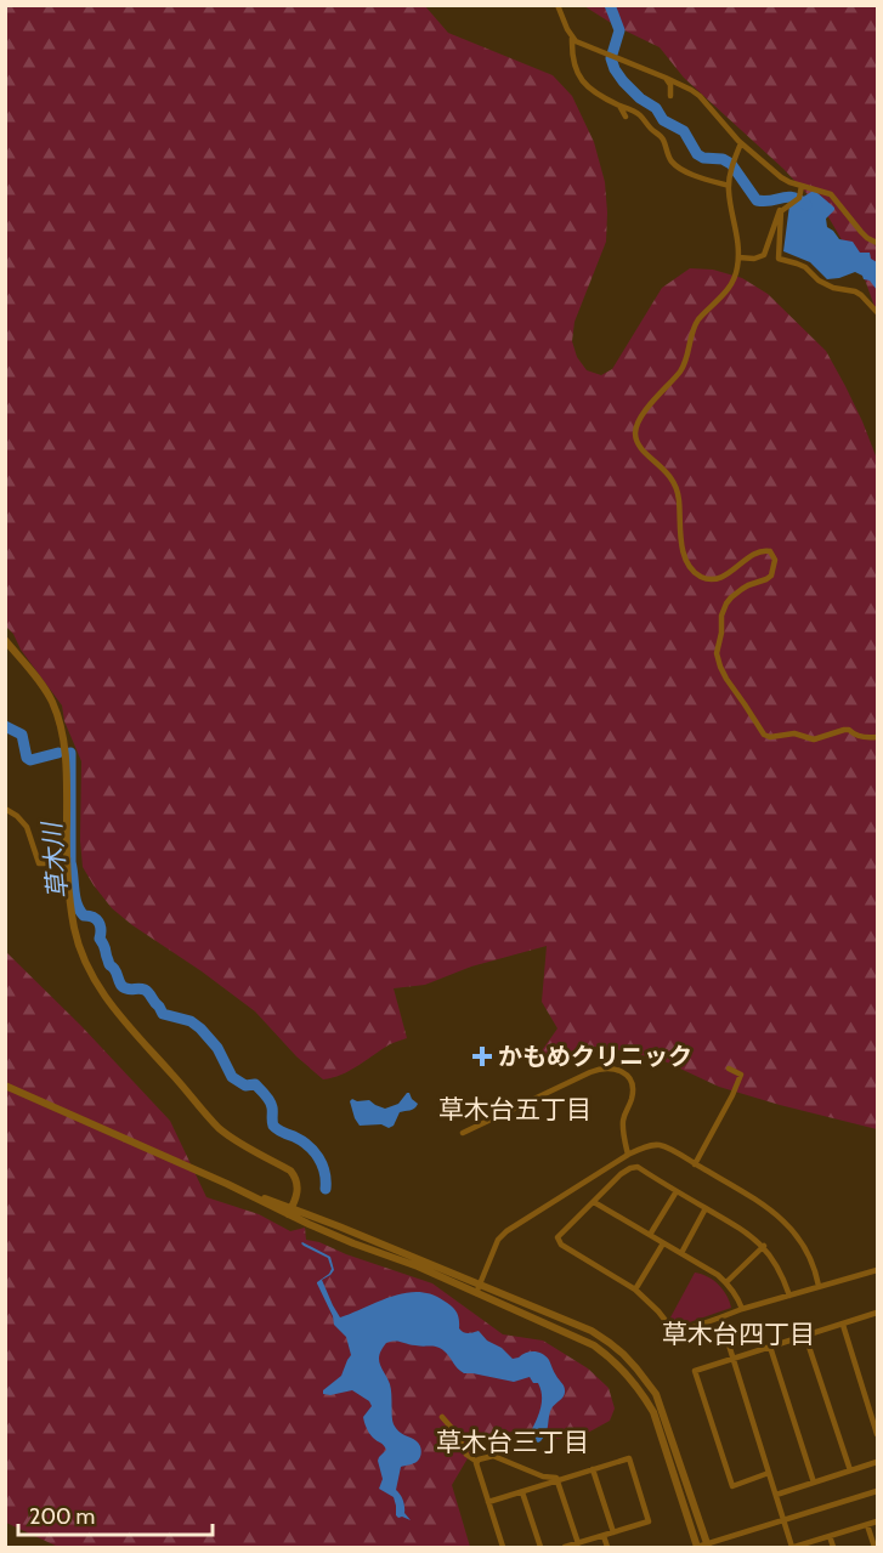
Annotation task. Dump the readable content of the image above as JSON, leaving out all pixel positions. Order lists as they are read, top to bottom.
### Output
{
  "districts": ["草木台五丁目", "草木台四丁目", "草木台三丁目"],
  "water": ["草木川"],
  "places": {
    "health": ["かもめクリニック"]
  },
  "scale_bar": "200 m"
}
